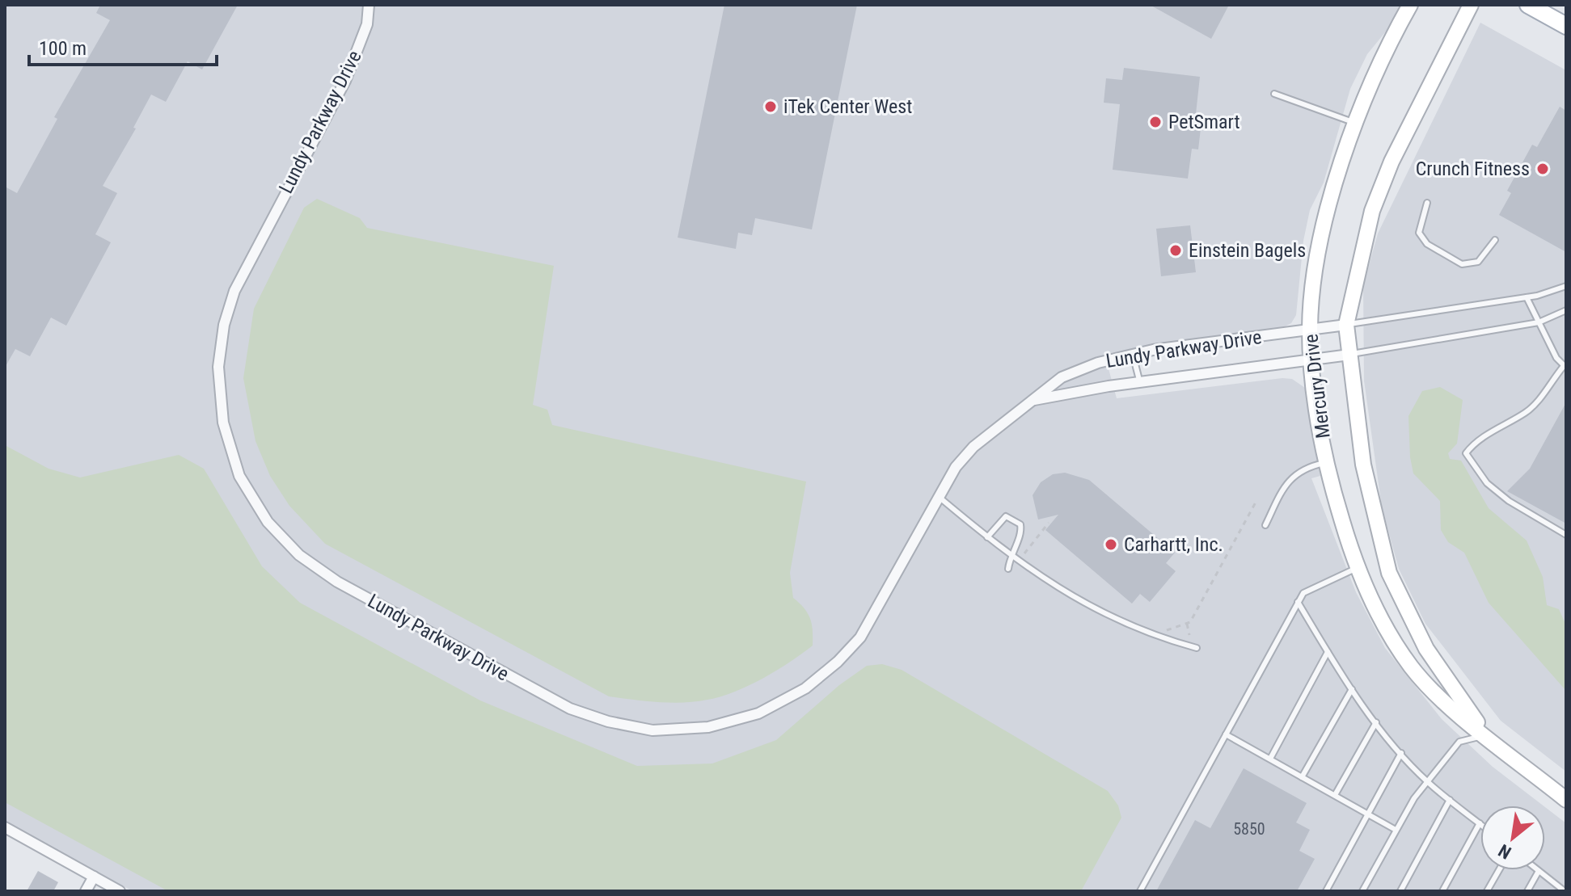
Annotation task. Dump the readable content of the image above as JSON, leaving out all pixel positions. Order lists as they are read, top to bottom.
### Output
{
  "streets": {
    "street": ["Lundy Parkway Drive", "Mercury Drive"]
  },
  "crossings": [
    ["Lundy Parkway Drive", "Mercury Drive"]
  ],
  "places": [
    "iTek Center West",
    "PetSmart",
    "Crunch Fitness",
    "Einstein Bagels",
    "Carhartt, Inc."
  ],
  "house_numbers": ["5850"],
  "scale_bar": "100 m",
  "north": "bottom left"
}
